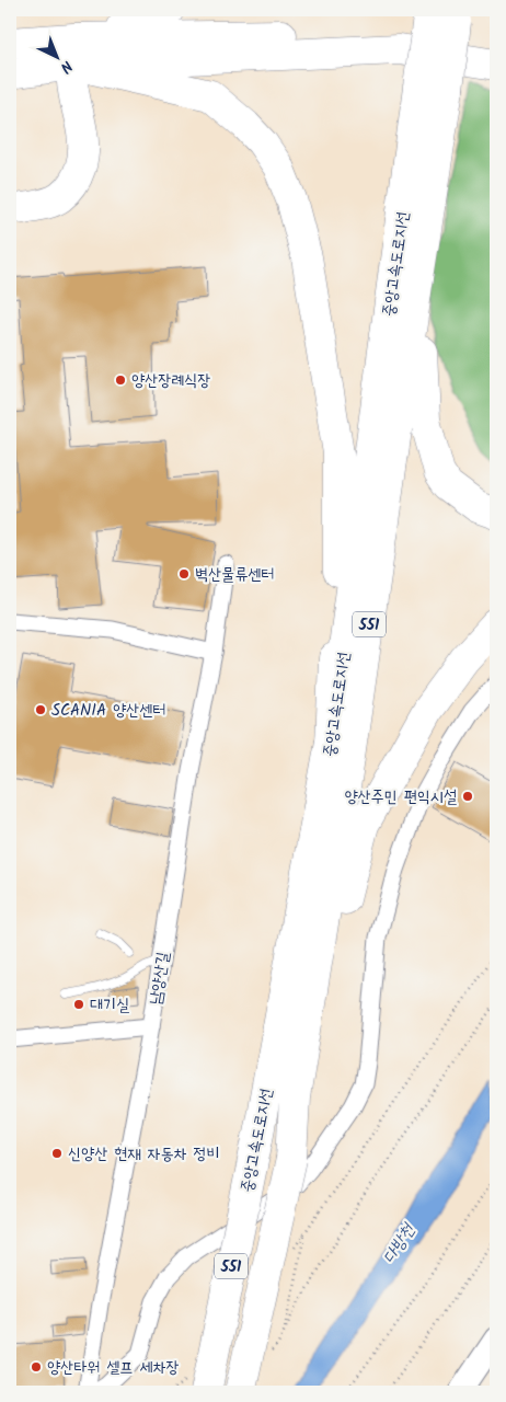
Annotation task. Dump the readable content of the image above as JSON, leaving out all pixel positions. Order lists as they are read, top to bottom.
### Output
{
  "streets": {
    "highway": ["중앙고속도로지선", "551"],
    "street": ["남양산길"]
  },
  "water": ["다방천"],
  "places": [
    "양산장례식장",
    "벽산물류센터",
    "SCANIA 양산센터",
    "양산주민 편익시설",
    "대기실",
    "신양산 현재 자동차 정비",
    "양산타워 셀프 세차장"
  ],
  "north": "bottom right"
}
